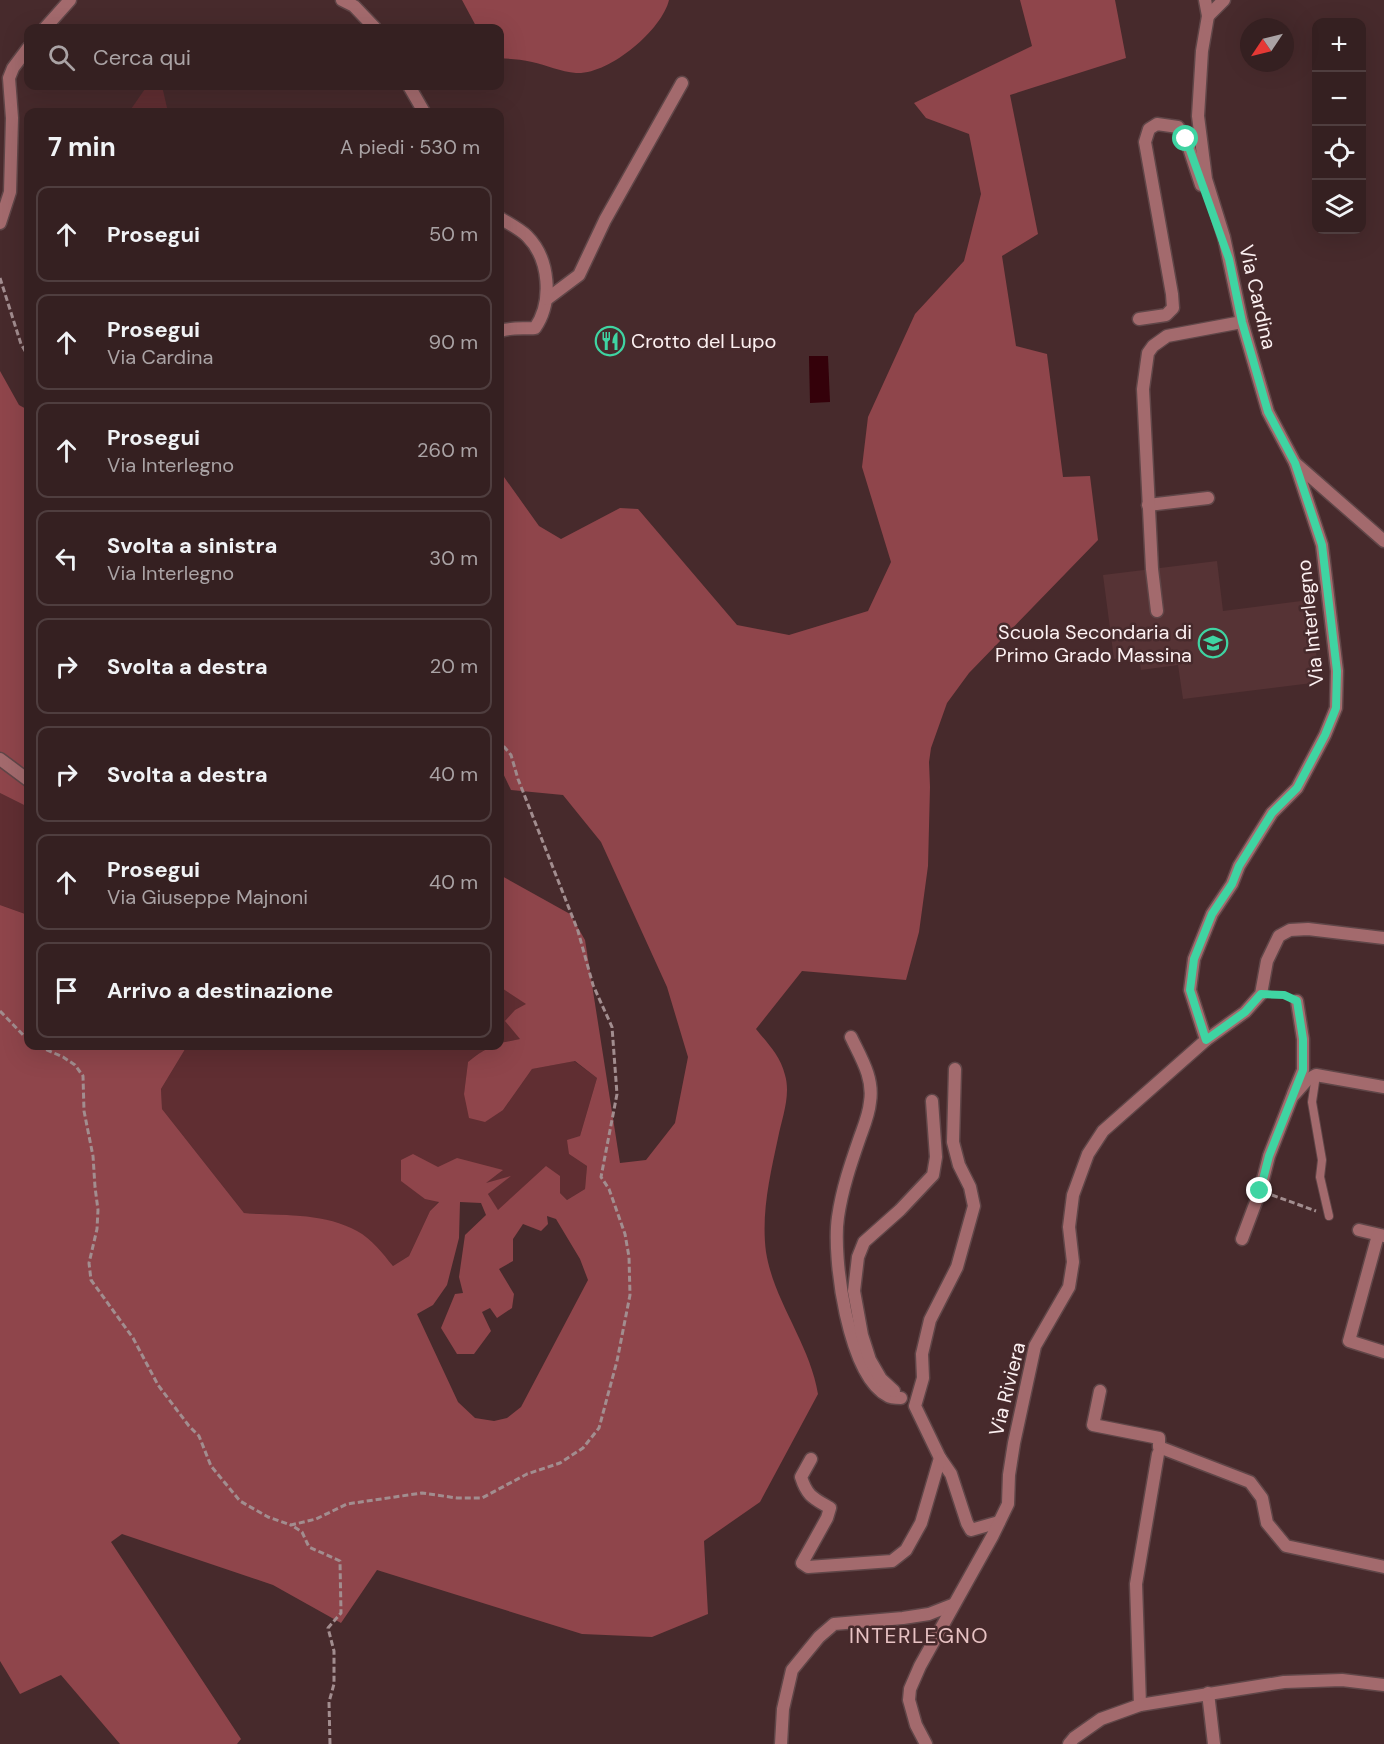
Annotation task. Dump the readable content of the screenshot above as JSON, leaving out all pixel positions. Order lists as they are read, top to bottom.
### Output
{
  "streets": {
    "street": ["Via Cardina", "Via Interlegno", "Via Riviera"]
  },
  "crossings": [
    ["Via Cardina", "Via Interlegno"],
    ["Via Interlegno", "Via Riviera"]
  ],
  "districts": ["INTERLEGNO"],
  "places": {
    "restaurant": ["Crotto del Lupo"],
    "school or university": ["Scuola Secondaria di Primo Grado Massina"]
  },
  "north": "bottom left",
  "page": {
    "map_buttons": ["+", "−"],
    "search": "Cerca qui",
    "heading": ["7 min", "A piedi · 530 m"],
    "list": [
      ["Prosegui", "50 m"],
      ["Prosegui", "Via Cardina", "90 m"],
      ["Prosegui", "Via Interlegno", "260 m"],
      ["Svolta a sinistra", "Via Interlegno", "30 m"],
      ["Svolta a destra", "20 m"],
      ["Svolta a destra", "40 m"],
      ["Prosegui", "Via Giuseppe Majnoni", "40 m"],
      "Arrivo a destinazione"
    ]
  }
}
